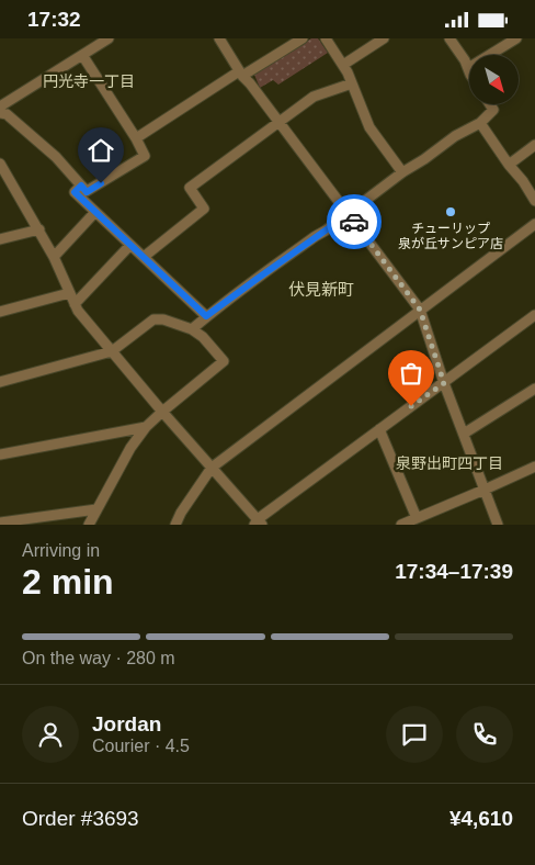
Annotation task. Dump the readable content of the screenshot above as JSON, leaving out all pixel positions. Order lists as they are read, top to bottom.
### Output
{
  "districts": ["円光寺一丁目", "伏見新町", "泉野出町四丁目"],
  "places": ["チューリップ 泉が丘サンピア店"],
  "north": "bottom right",
  "page": {
    "status": "17:32",
    "heading": ["2 min", "Arriving in", "17:34–17:39"],
    "panel": [
      "Jordan",
      "Courier · 4.5",
      "Order #3693",
      "¥4,610"
    ],
    "bar": "On the way · 280 m"
  }
}
